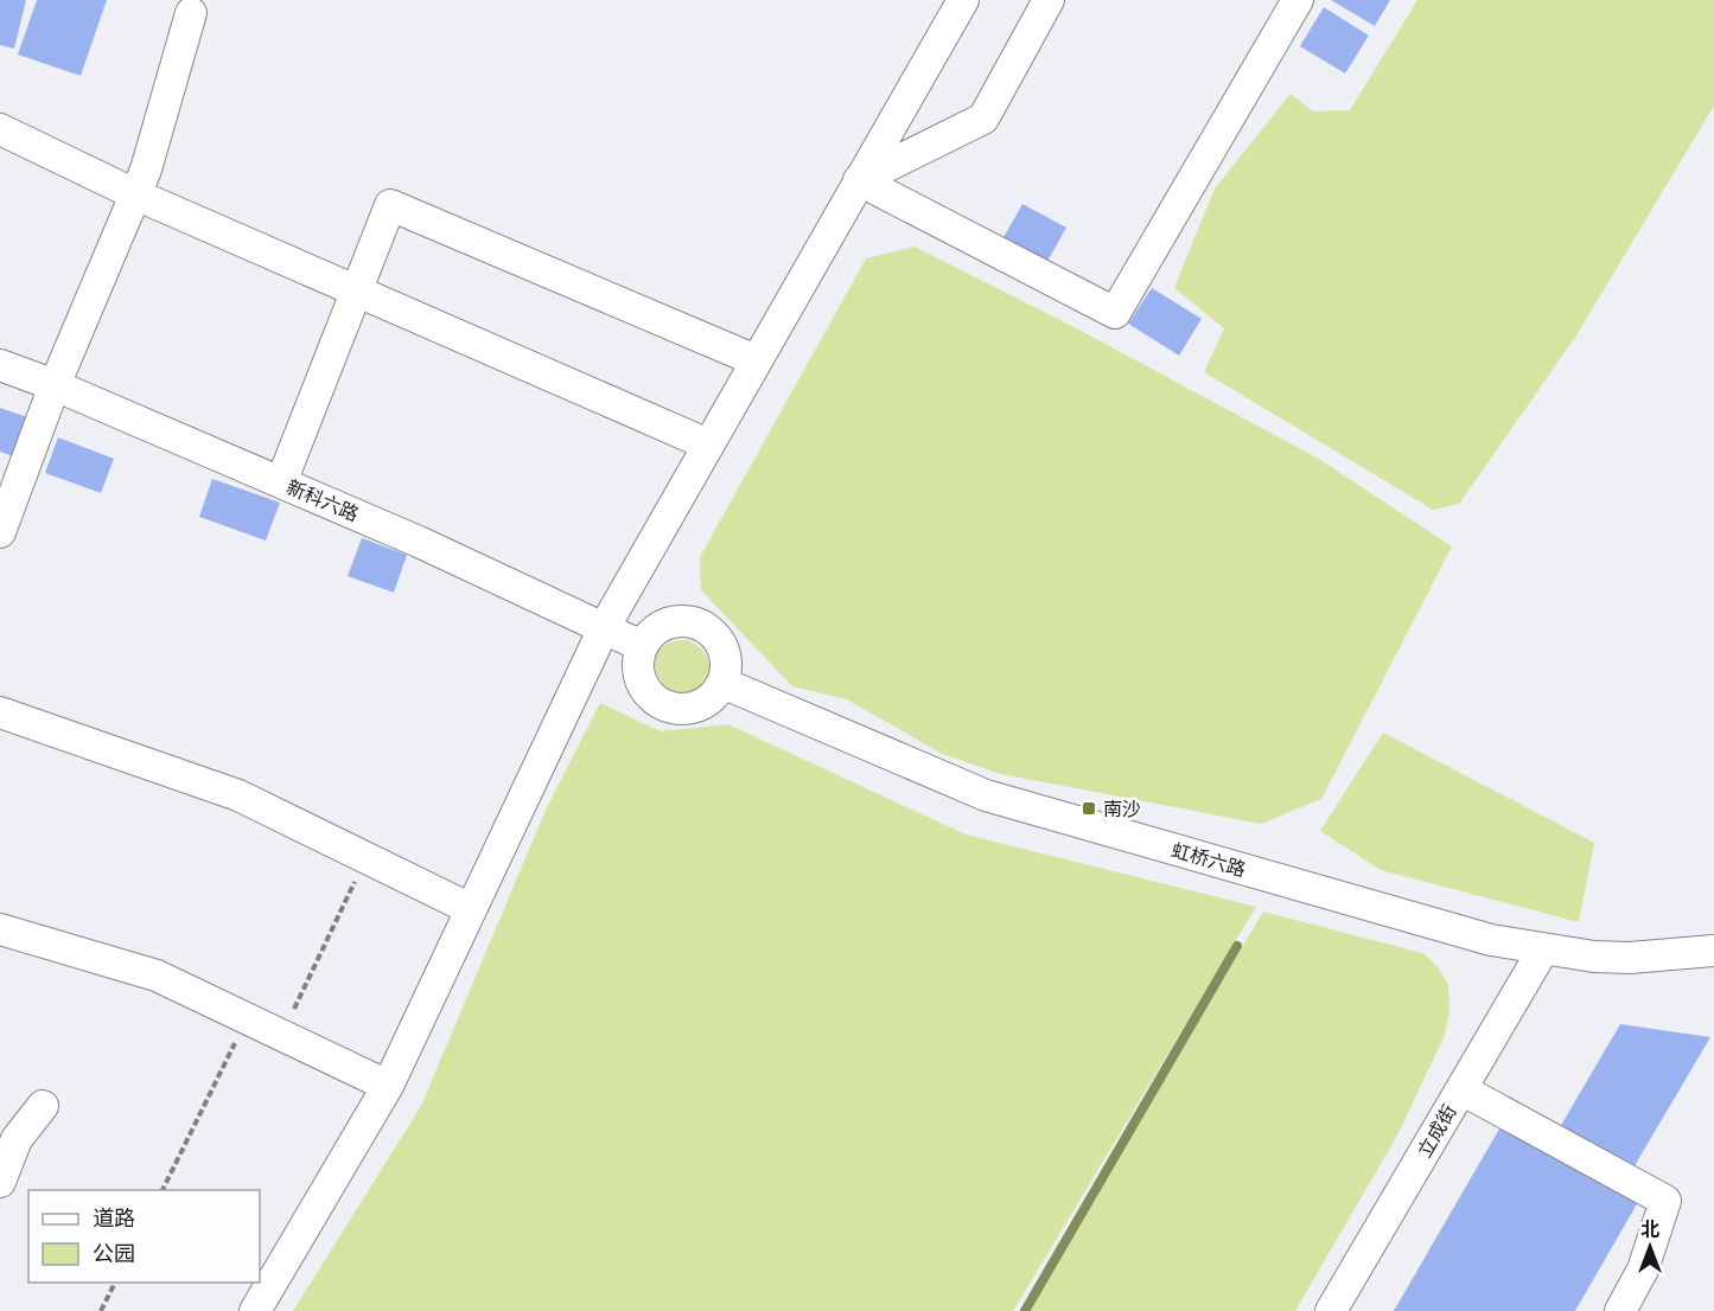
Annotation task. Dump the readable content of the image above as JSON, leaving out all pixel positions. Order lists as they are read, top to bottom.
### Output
{
  "streets": {
    "street": ["新科六路", "虹桥六路", "立成街"]
  },
  "crossings": [
    ["新科六路", "虹桥六路"],
    ["虹桥六路", "立成街"]
  ],
  "places": {
    "transit": ["南沙"]
  },
  "legend": ["道路", "公园"],
  "north": "top"
}
